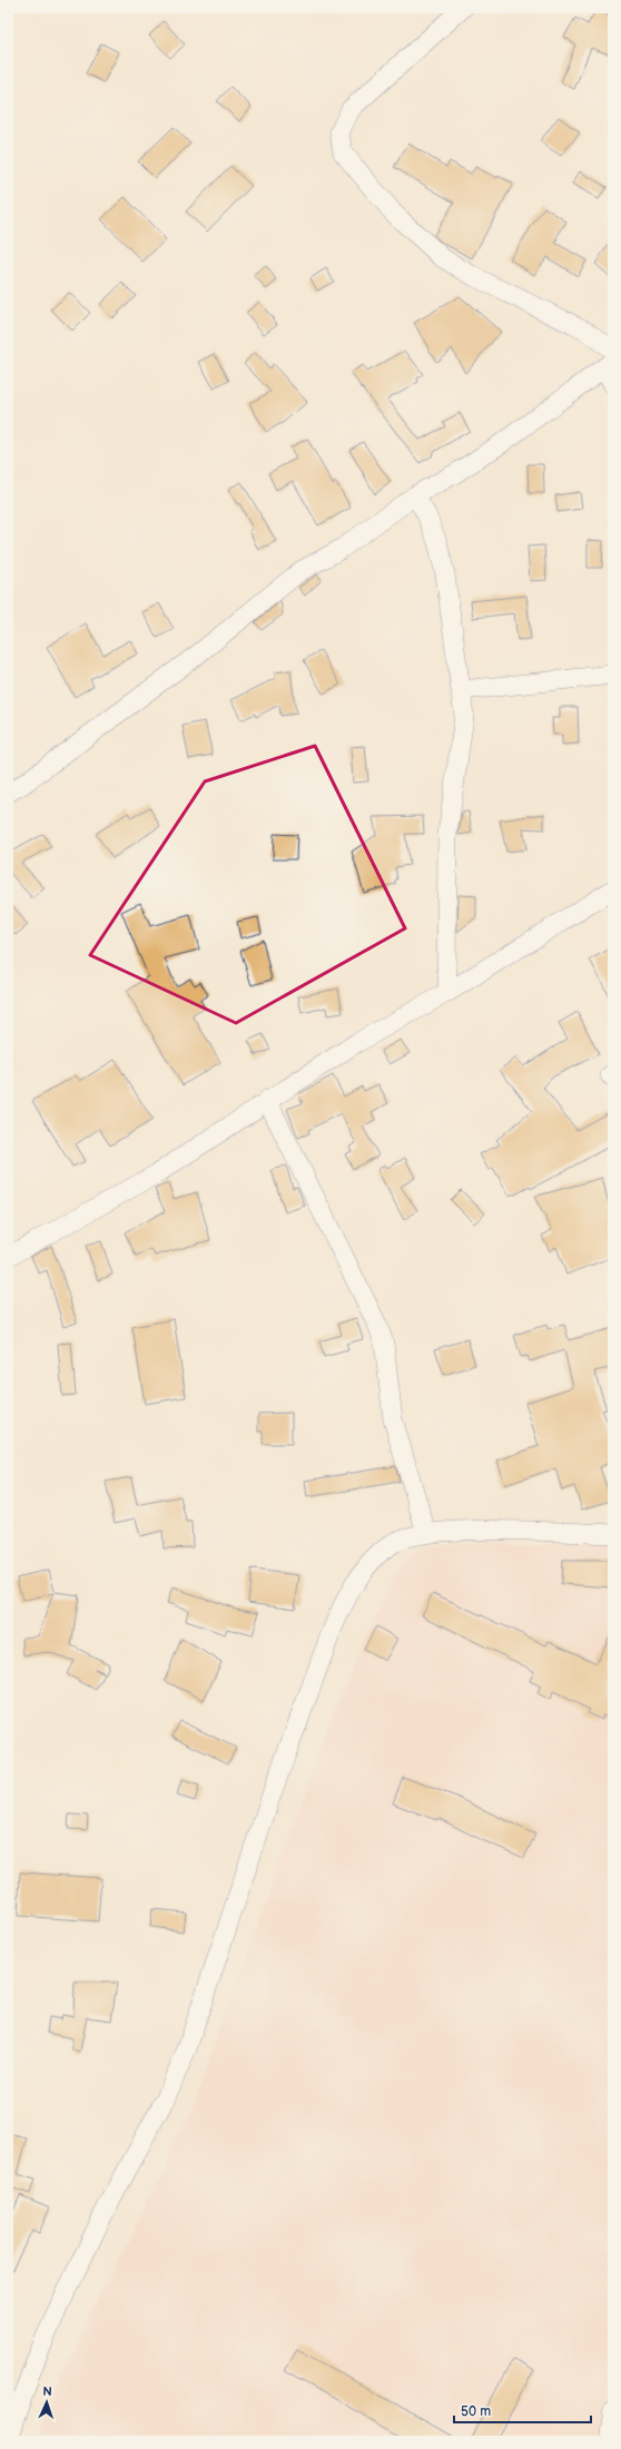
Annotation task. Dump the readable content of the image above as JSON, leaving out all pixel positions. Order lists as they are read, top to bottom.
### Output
{
  "scale_bar": "50 m",
  "north": "top"
}
